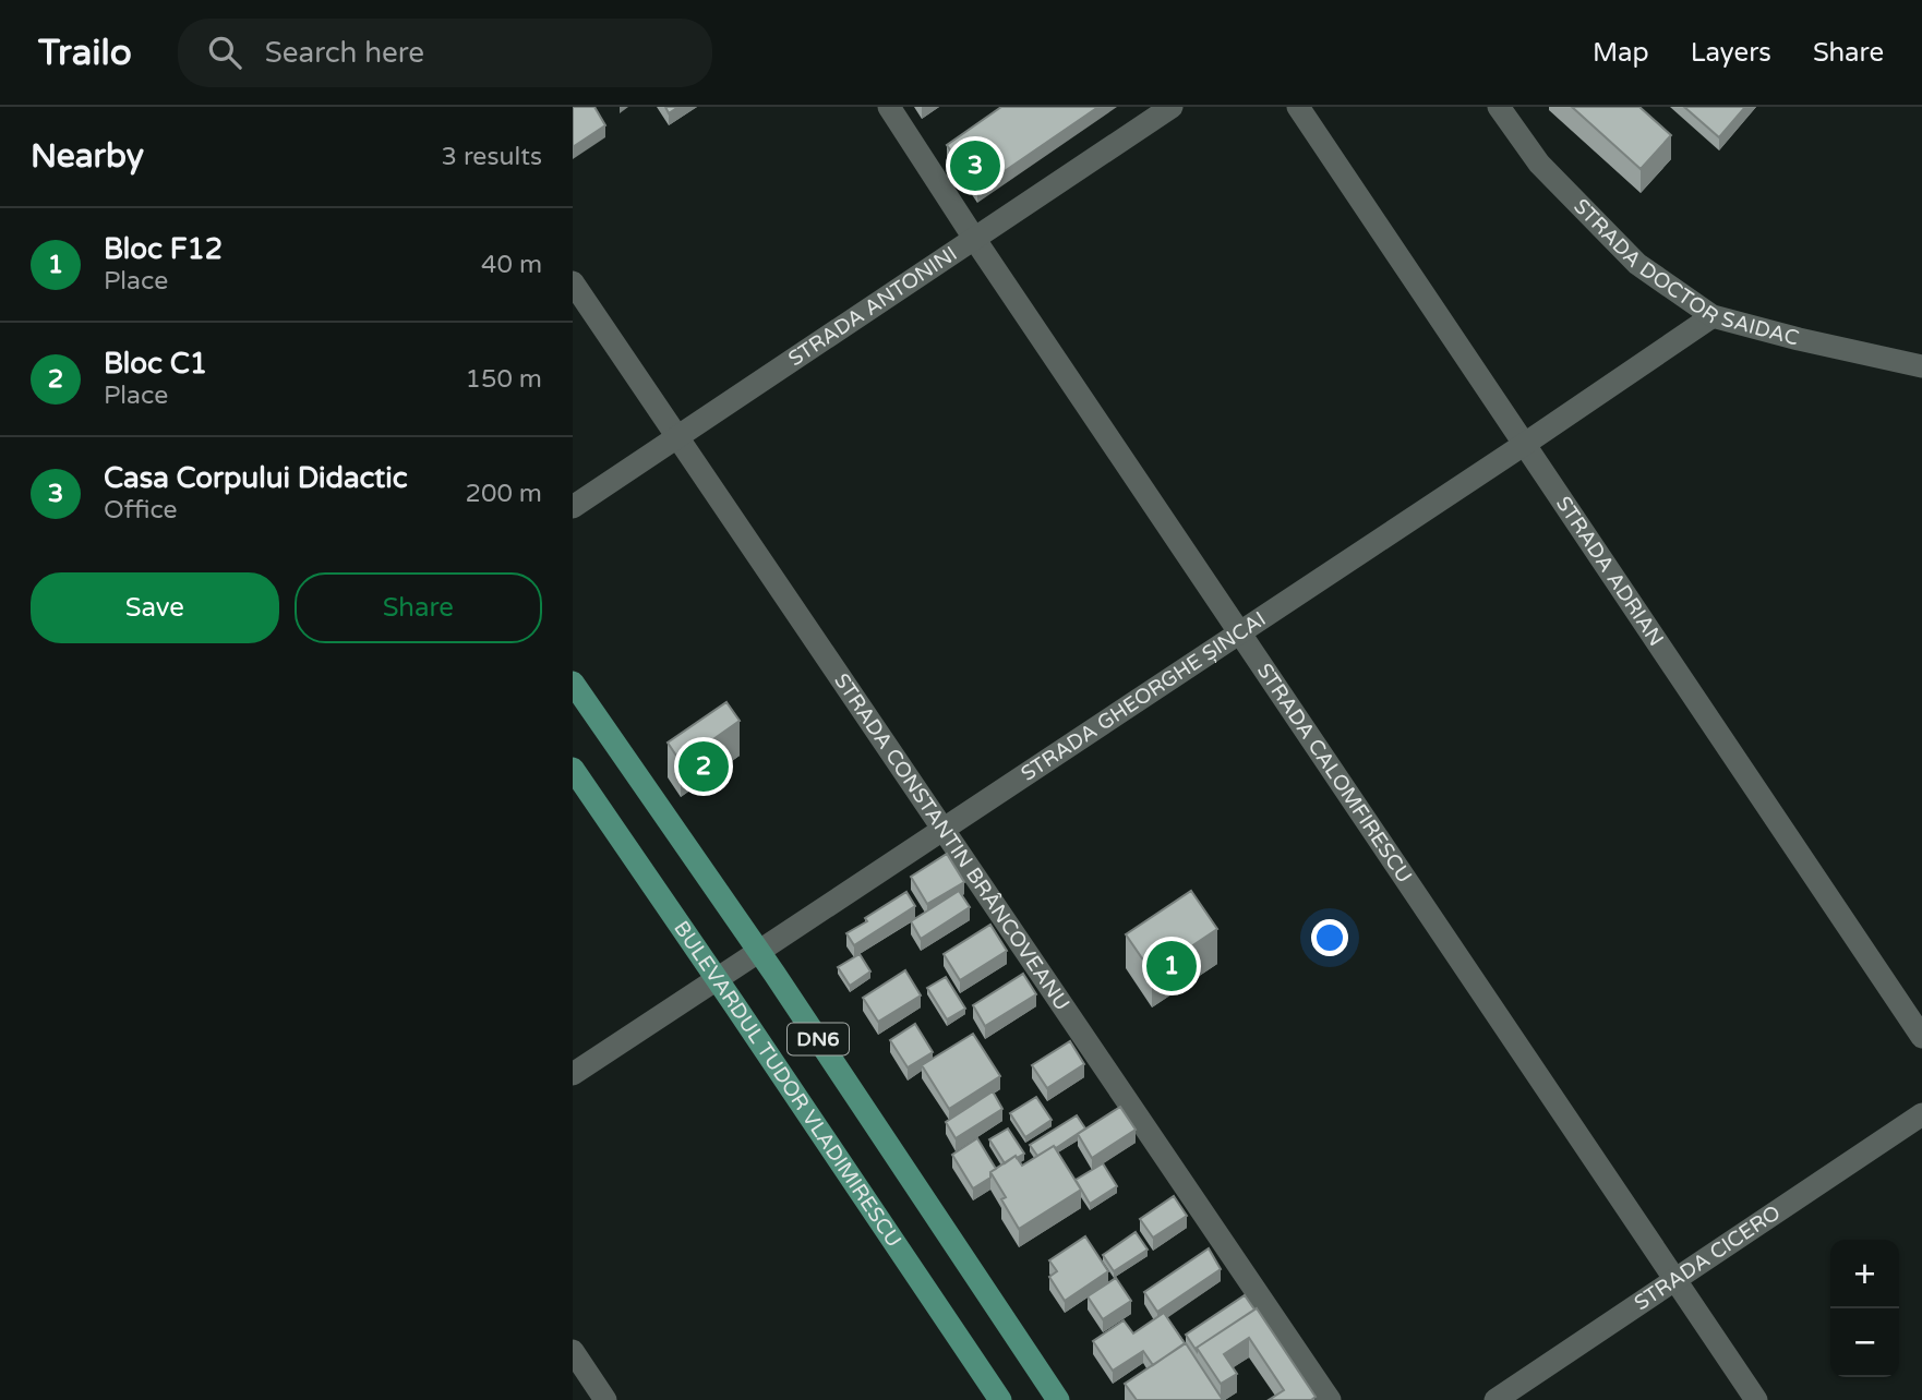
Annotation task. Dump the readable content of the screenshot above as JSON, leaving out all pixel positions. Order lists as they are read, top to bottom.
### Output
{
  "streets": {
    "main road": ["DN6", "BULEVARDUL TUDOR VLADIMIRESCU"],
    "street": [
      "STRADA DOCTOR SAIDAC",
      "STRADA ANTONINI",
      "STRADA ADRIAN",
      "STRADA GHEORGHE ȘINCAI",
      "STRADA CALOMFIRESCU",
      "STRADA CONSTANTIN BRÂNCOVEANU",
      "STRADA CICERO"
    ]
  },
  "crossings": [
    ["STRADA DOCTOR SAIDAC", "STRADA GHEORGHE ȘINCAI"],
    ["STRADA ANTONINI", "STRADA CALOMFIRESCU"],
    ["STRADA ANTONINI", "STRADA CONSTANTIN BRÂNCOVEANU"],
    ["STRADA ADRIAN", "STRADA GHEORGHE ȘINCAI"],
    ["STRADA GHEORGHE ȘINCAI", "STRADA CALOMFIRESCU"],
    ["STRADA GHEORGHE ȘINCAI", "STRADA CONSTANTIN BRÂNCOVEANU"],
    ["STRADA GHEORGHE ȘINCAI", "DN6"],
    ["STRADA GHEORGHE ȘINCAI", "BULEVARDUL TUDOR VLADIMIRESCU"],
    ["STRADA CALOMFIRESCU", "STRADA CICERO"]
  ],
  "page": {
    "header": "Trailo",
    "search": "Search here",
    "nav": ["Map", "Layers", "Share"],
    "heading": ["Nearby", "3 results"],
    "pins": ["3", "2", "1"],
    "list": [
      {
        "mark": "1",
        "name": "Bloc F12",
        "note": "Place",
        "value": "40 m"
      },
      {
        "mark": "2",
        "name": "Bloc C1",
        "note": "Place",
        "value": "150 m"
      },
      {
        "mark": "3",
        "name": "Casa Corpului Didactic",
        "note": "Office",
        "value": "200 m"
      }
    ],
    "buttons": ["Save", "Share"],
    "map_buttons": ["+", "−"]
  }
}
